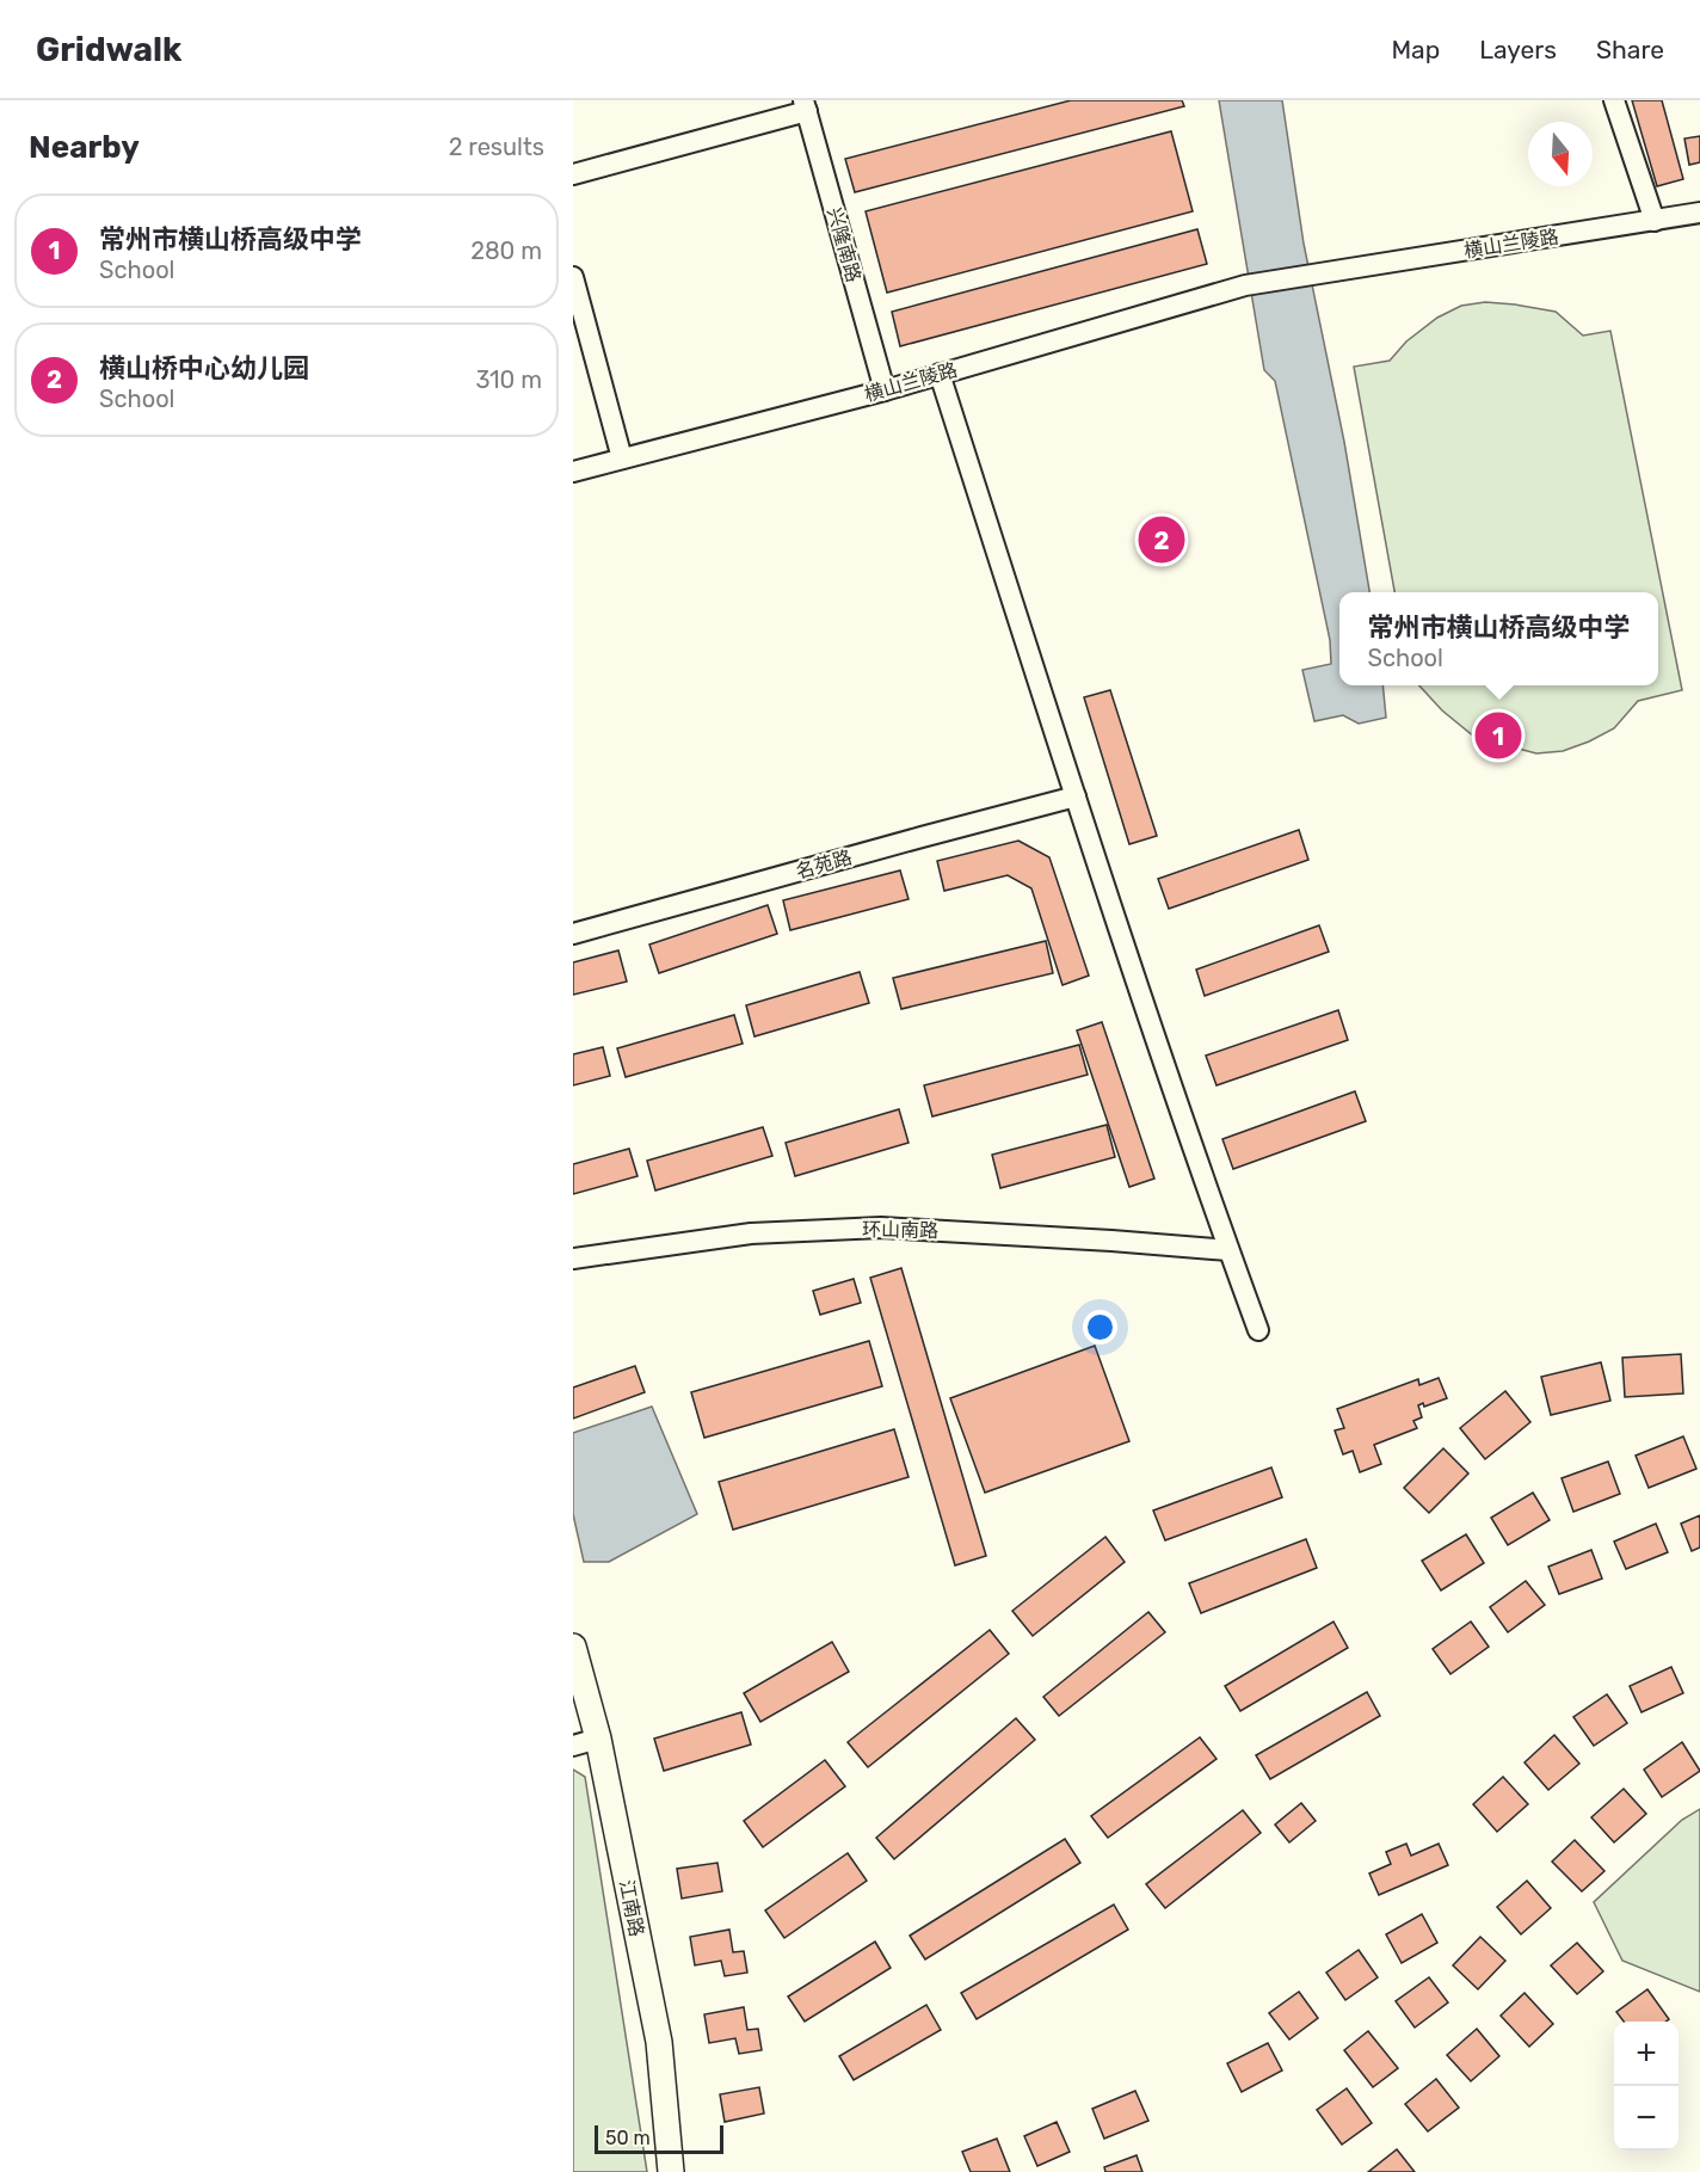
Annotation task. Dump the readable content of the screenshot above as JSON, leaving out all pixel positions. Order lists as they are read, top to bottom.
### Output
{
  "streets": {
    "main road": ["江南路"],
    "street": [
      "横山兰陵路",
      "兴隆南路",
      "名苑路",
      "环山南路"
    ]
  },
  "crossings": [
    ["横山兰陵路", "兴隆南路"]
  ],
  "scale_bar": "50 m",
  "north": "bottom",
  "page": {
    "header": "Gridwalk",
    "nav": ["Map", "Layers", "Share"],
    "heading": ["Nearby", "2 results"],
    "list": [
      {
        "mark": "1",
        "name": "常州市横山桥高级中学",
        "note": "School",
        "value": "280 m"
      },
      {
        "mark": "2",
        "name": "横山桥中心幼儿园",
        "note": "School",
        "value": "310 m"
      }
    ],
    "pins": ["2", "1"],
    "popup": ["常州市横山桥高级中学", "School"],
    "map_buttons": ["+", "−"],
    "scale": "50 m"
  }
}
